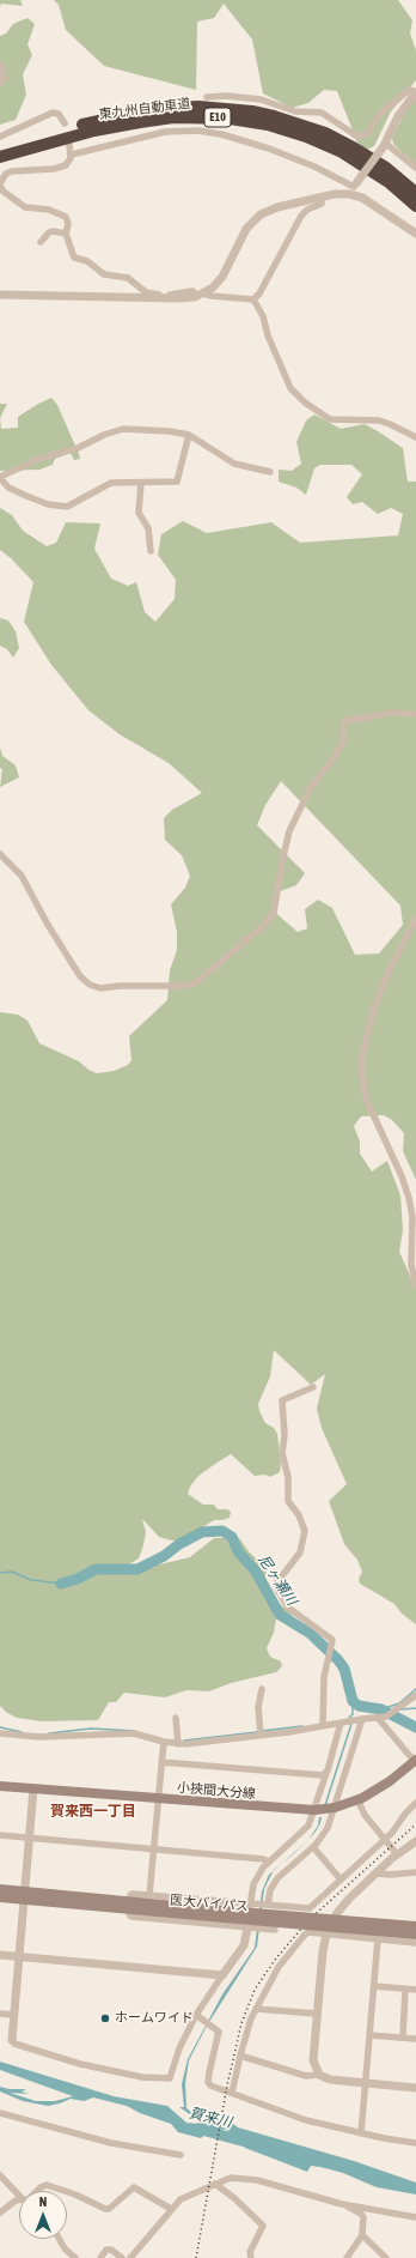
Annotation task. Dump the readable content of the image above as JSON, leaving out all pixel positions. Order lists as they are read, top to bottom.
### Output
{
  "streets": {
    "highway": ["東九州自動車道", "E10"],
    "main road": ["小挾間大分線", "医大バイパス"]
  },
  "districts": ["賀来西一丁目"],
  "water": ["尼ヶ瀬川", "賀来川"],
  "places": ["ホームワイド"],
  "north": "top"
}
